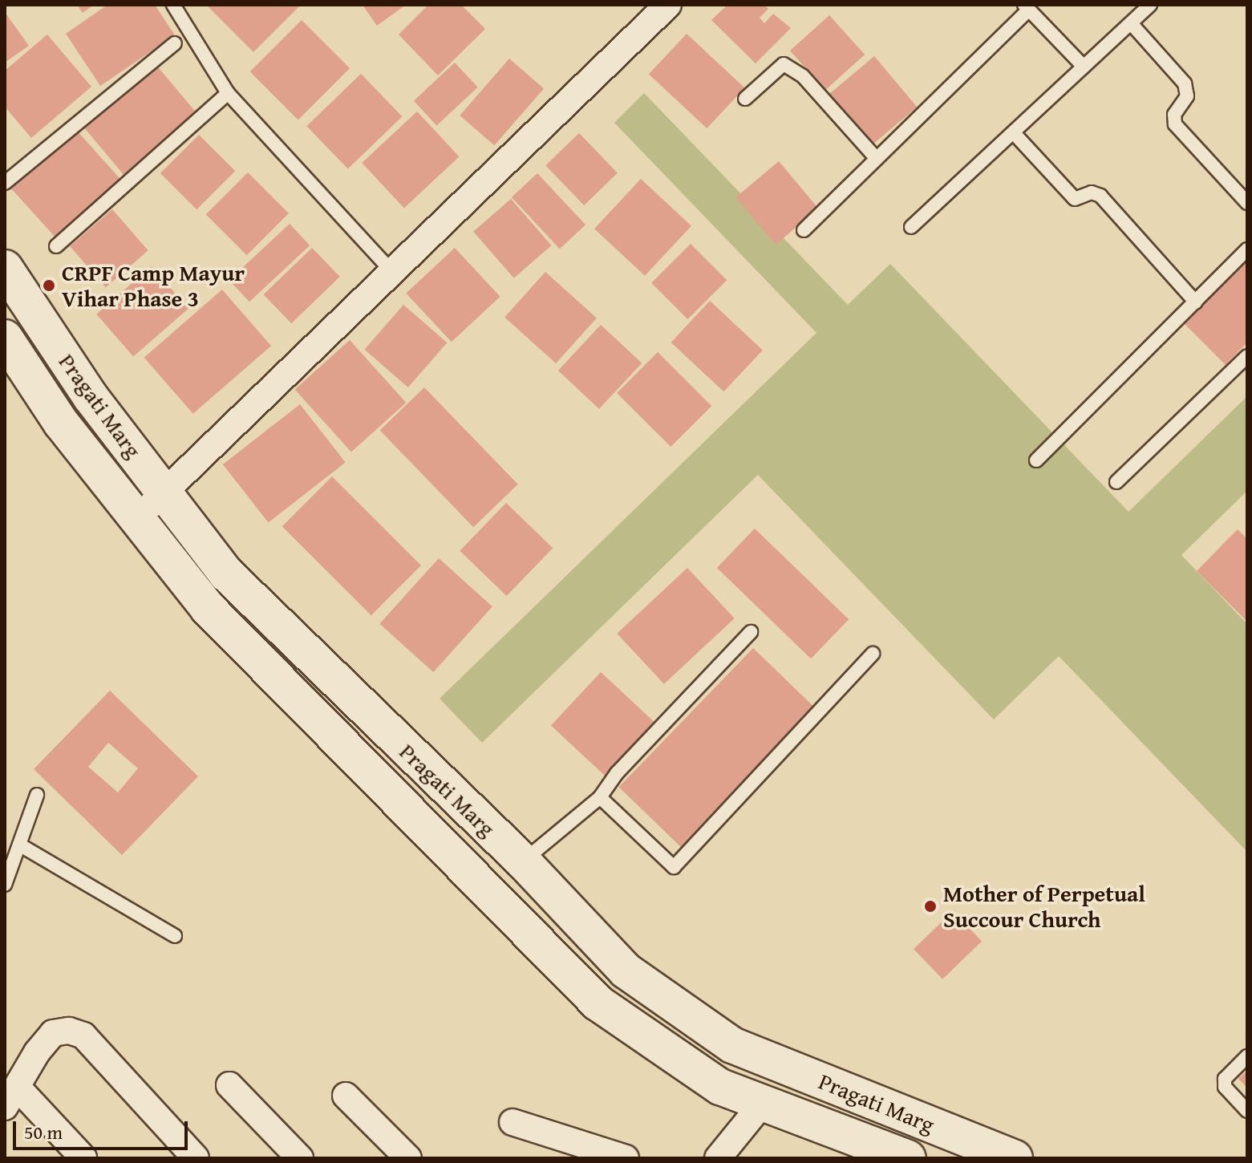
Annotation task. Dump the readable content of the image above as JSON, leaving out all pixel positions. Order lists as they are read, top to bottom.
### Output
{
  "streets": {
    "main road": ["Pragati Marg"]
  },
  "places": ["CRPF Camp Mayur Vihar Phase 3", "Mother of Perpetual Succour Church"],
  "scale_bar": "50 m"
}
